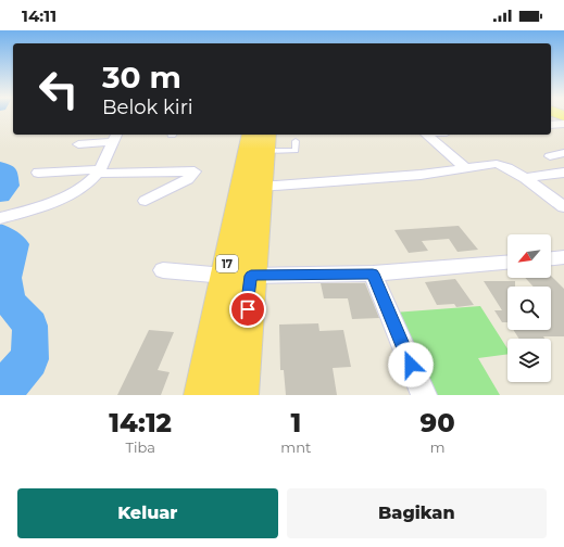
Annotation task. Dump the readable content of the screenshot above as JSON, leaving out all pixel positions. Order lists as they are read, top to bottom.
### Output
{
  "streets": {
    "highway": ["17"]
  },
  "north": "bottom left",
  "page": {
    "status": "14:11",
    "turn": ["30 m", "Belok kiri"],
    "eta": [
      "14:12",
      "Tiba",
      "1",
      "mnt",
      "90",
      "m"
    ],
    "buttons": ["Keluar", "Bagikan"]
  }
}
